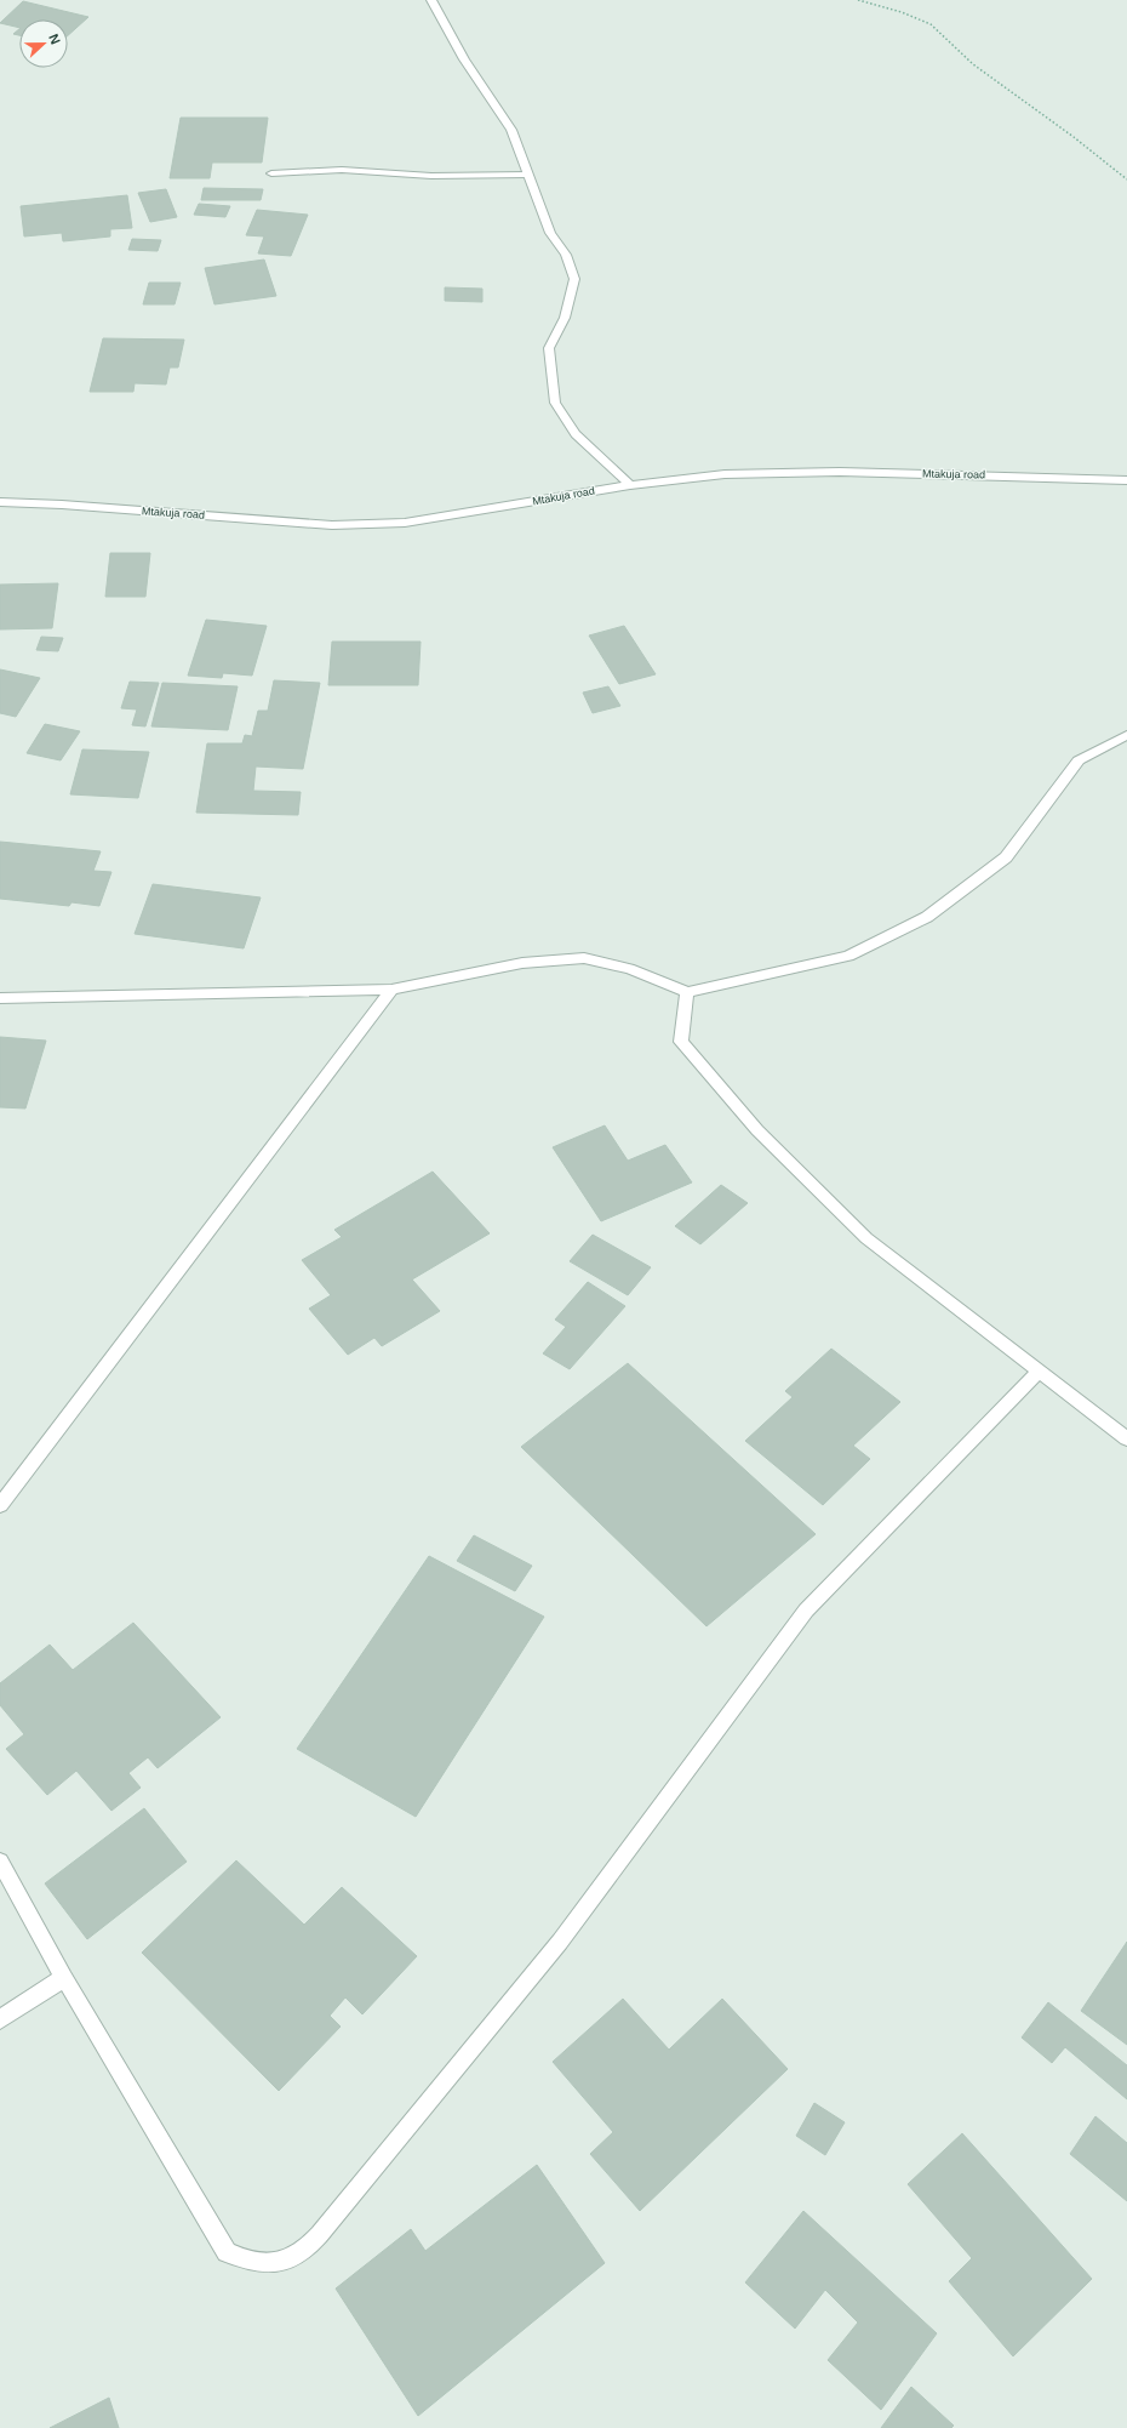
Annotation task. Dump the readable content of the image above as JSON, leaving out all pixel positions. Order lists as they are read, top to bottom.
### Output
{
  "streets": {
    "street": ["Mtakuja road"]
  },
  "north": "right"
}
